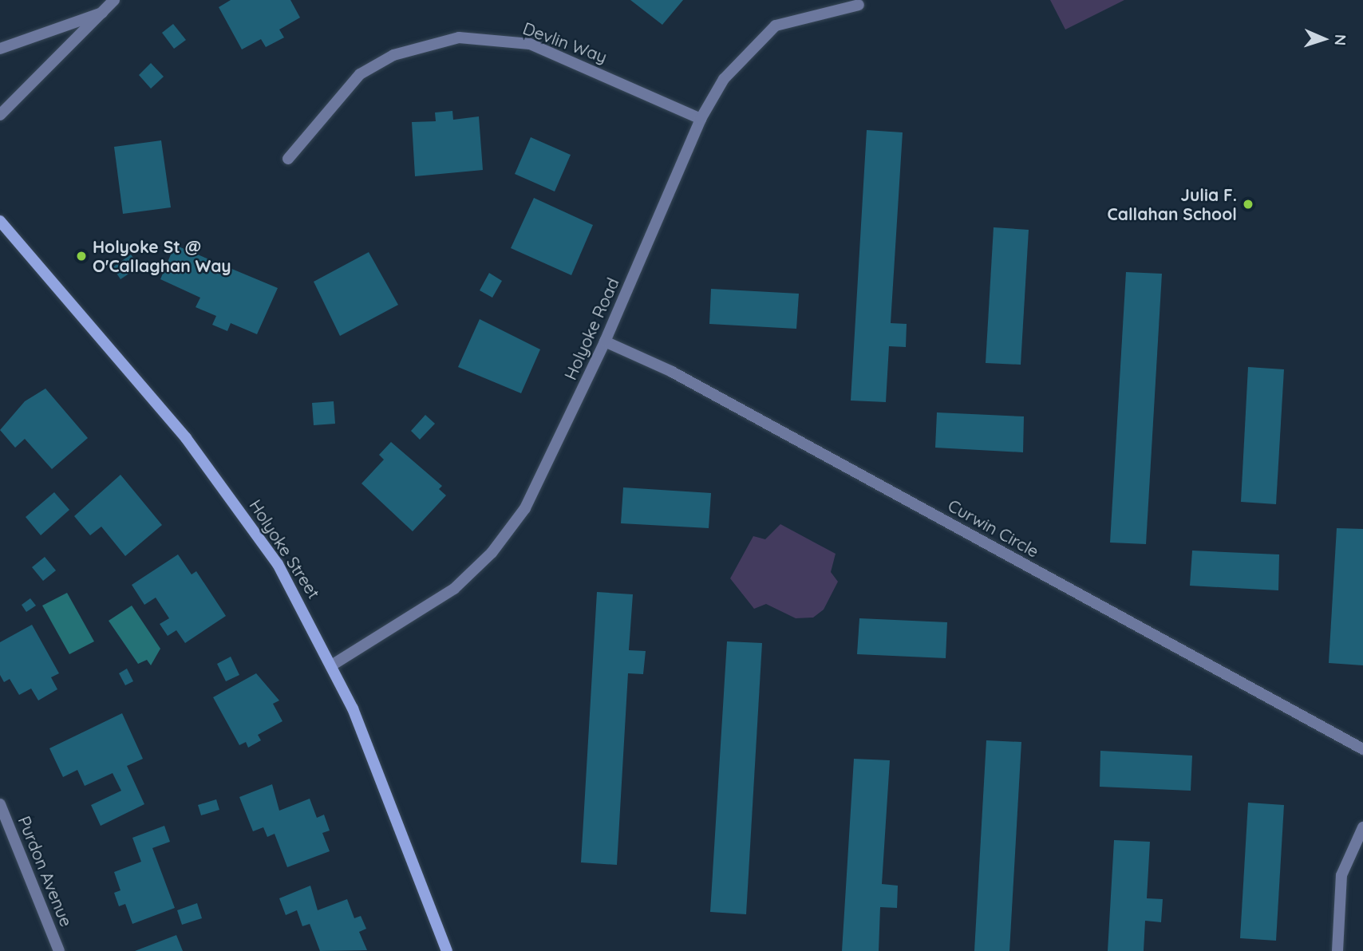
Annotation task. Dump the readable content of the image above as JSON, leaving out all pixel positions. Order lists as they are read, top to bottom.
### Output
{
  "streets": {
    "main road": ["Holyoke Street"],
    "street": [
      "Devlin Way",
      "Holyoke Road",
      "Curwin Circle",
      "Purdon Avenue"
    ]
  },
  "crossings": [
    ["Devlin Way", "Holyoke Road"],
    ["Holyoke Road", "Curwin Circle"],
    ["Holyoke Road", "Holyoke Street"]
  ],
  "places": ["Julia F. Callahan School", "Holyoke St @ O'Callaghan Way"],
  "north": "right"
}
